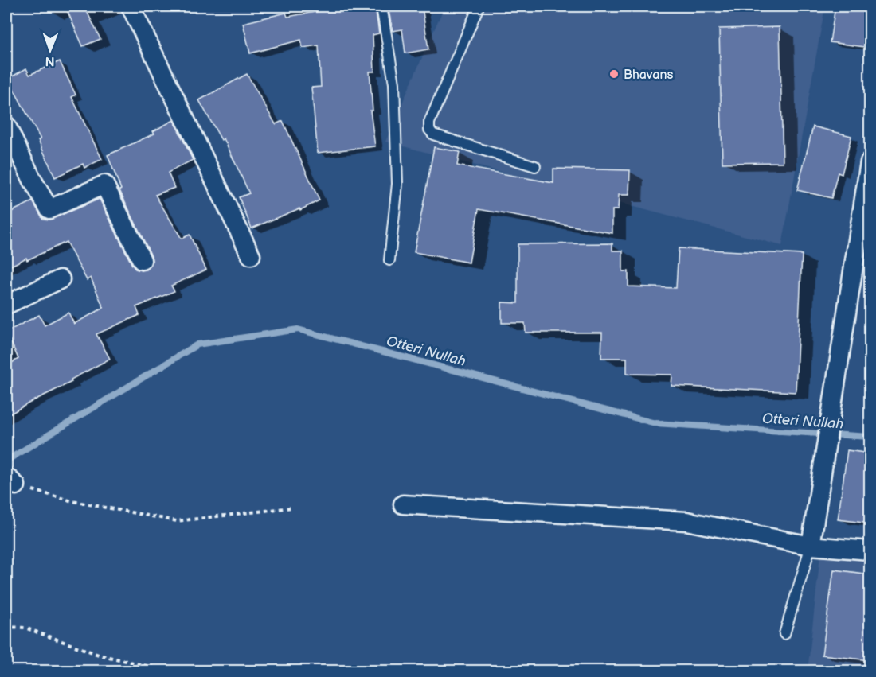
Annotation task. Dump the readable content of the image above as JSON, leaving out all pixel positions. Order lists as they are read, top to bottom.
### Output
{
  "water": ["Otteri Nullah"],
  "places": ["Bhavans"],
  "north": "bottom"
}
